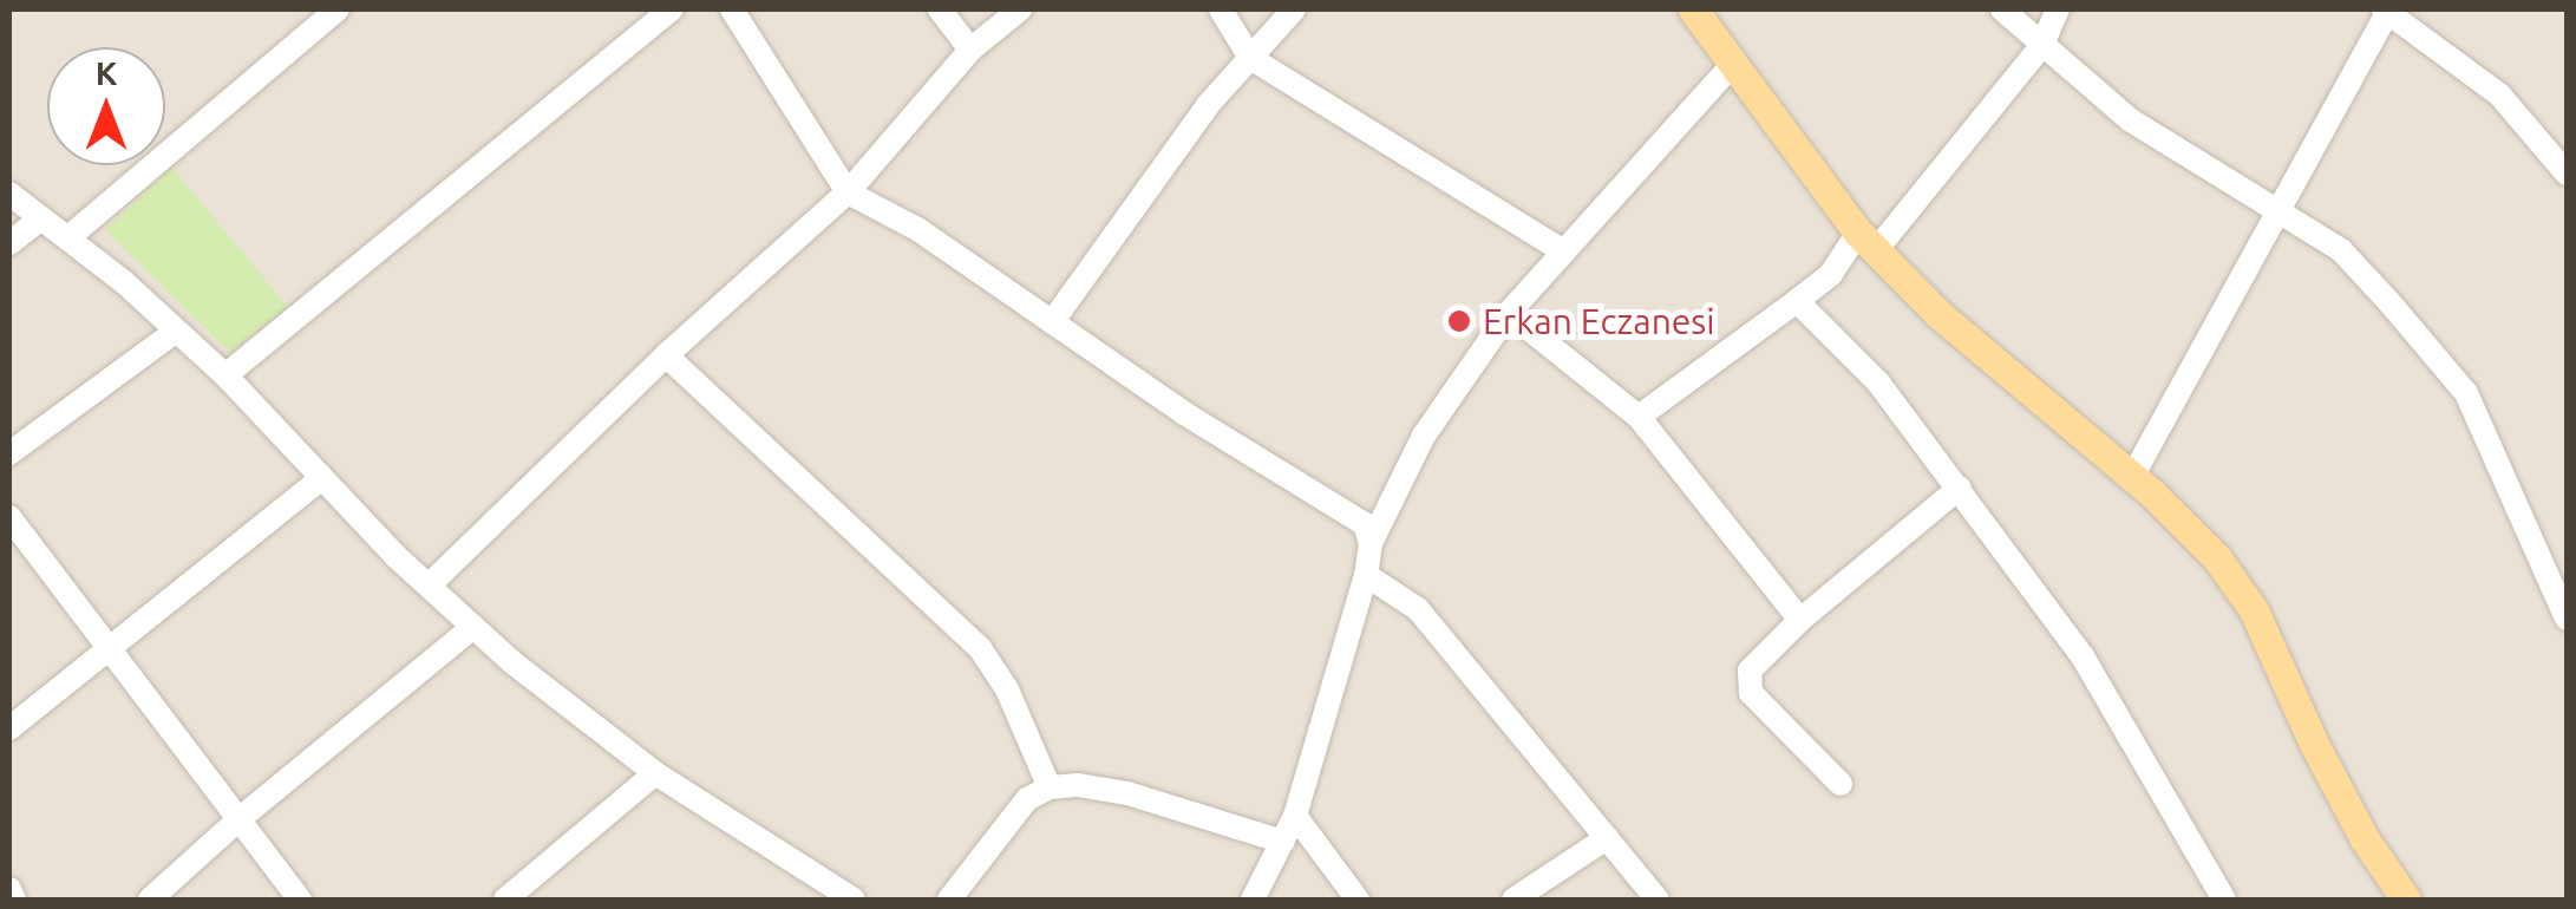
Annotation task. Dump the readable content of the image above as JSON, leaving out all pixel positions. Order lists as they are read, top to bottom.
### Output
{
  "places": ["Erkan Eczanesi"],
  "north": "top"
}
